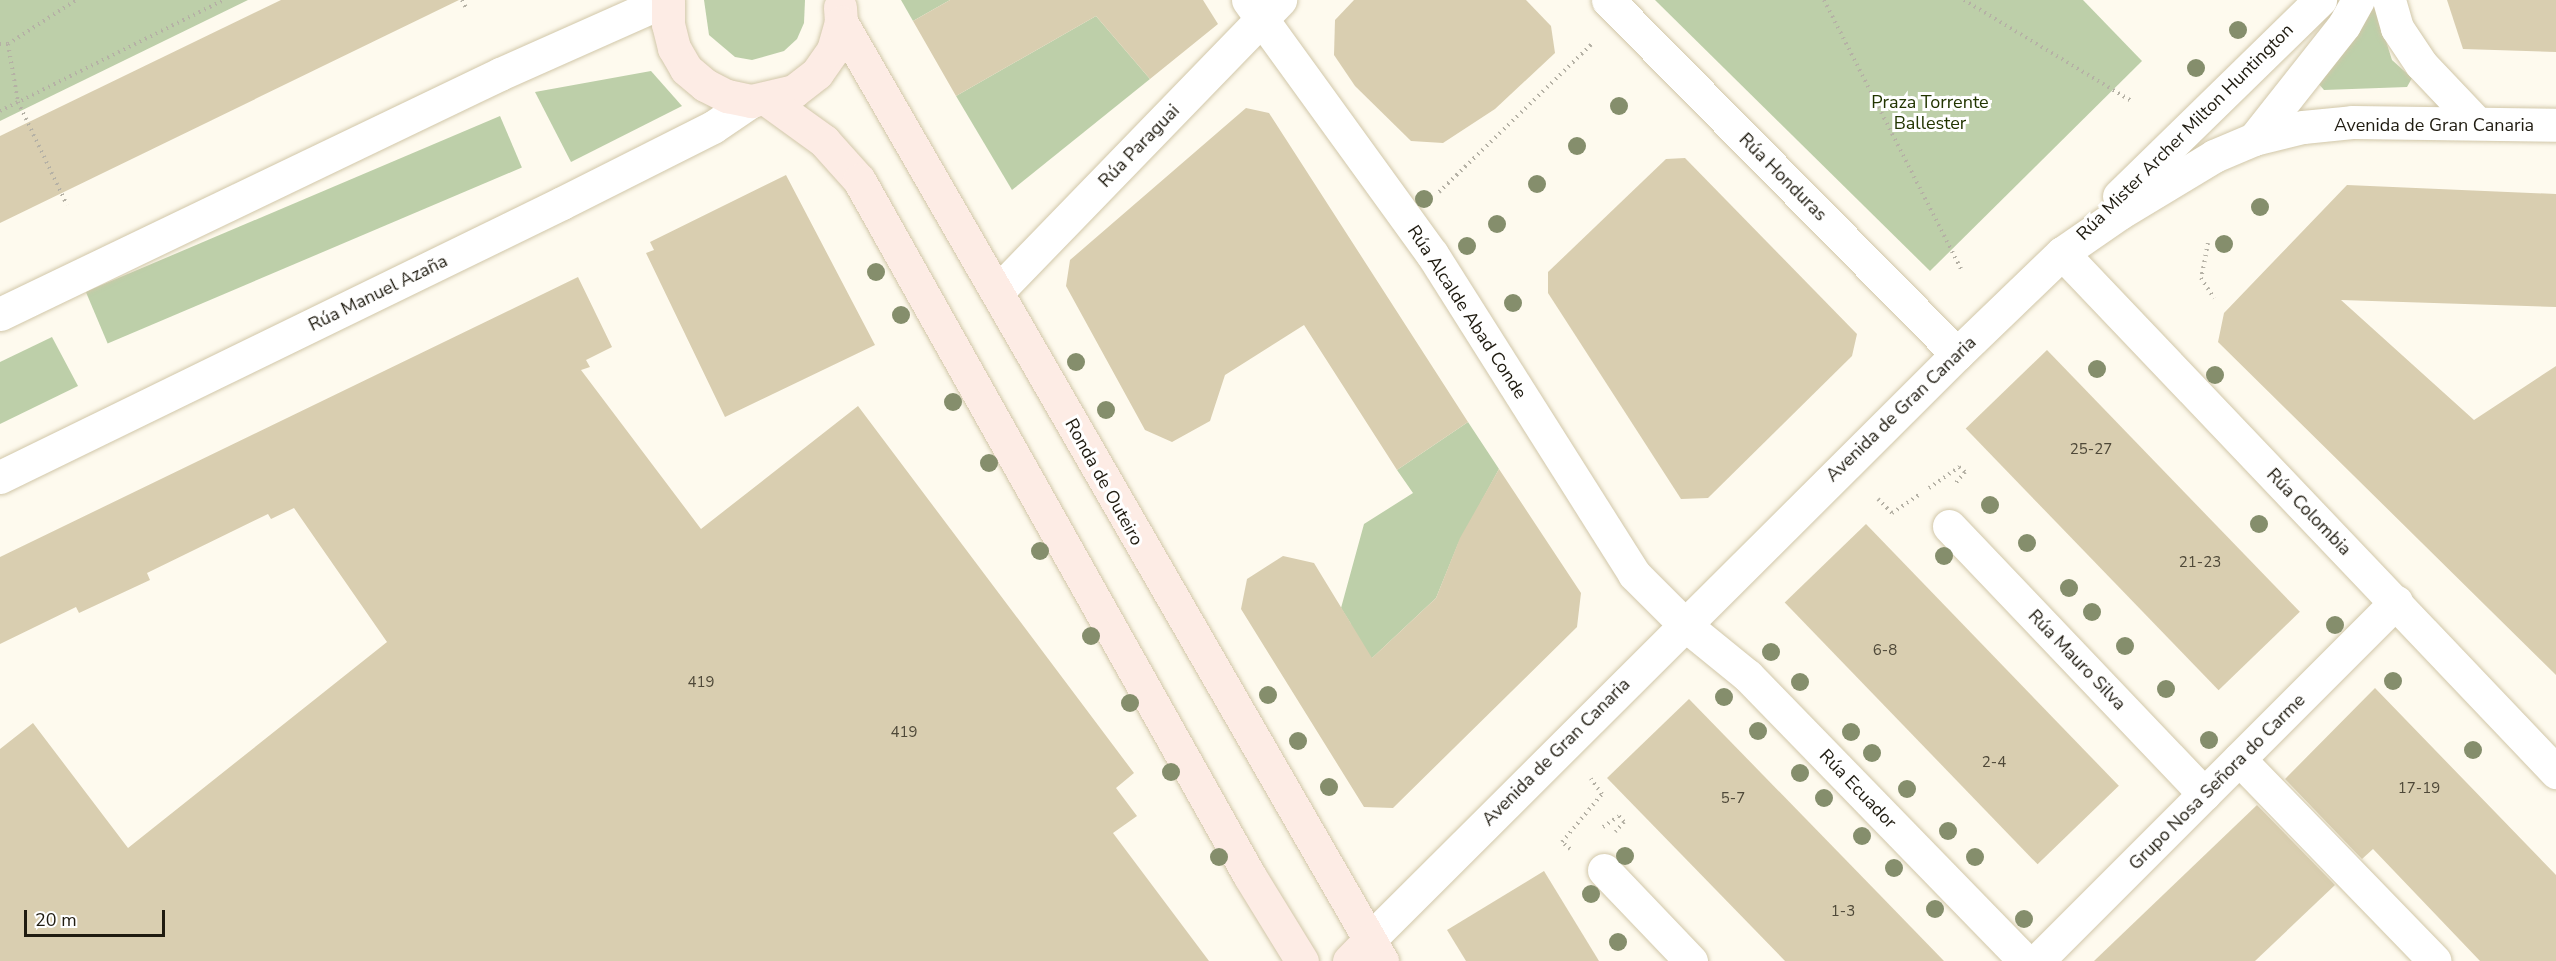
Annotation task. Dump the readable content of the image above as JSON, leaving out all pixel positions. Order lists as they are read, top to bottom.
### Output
{
  "streets": {
    "street": [
      "Avenida de Gran Canaria",
      "Rúa Mister Archer Milton Huntington",
      "Rúa Paraguai",
      "Rúa Honduras",
      "Rúa Manuel Azaña",
      "Rúa Alcalde Abad Conde",
      "Ronda de Outeiro",
      "Rúa Colombia",
      "Rúa Mauro Silva",
      "Grupo Nosa Señora do Carme",
      "Rúa Ecuador"
    ]
  },
  "crossings": [
    ["Avenida de Gran Canaria", "Rúa Mister Archer Milton Huntington"],
    ["Avenida de Gran Canaria", "Rúa Honduras"],
    ["Avenida de Gran Canaria", "Rúa Alcalde Abad Conde"],
    ["Avenida de Gran Canaria", "Ronda de Outeiro"],
    ["Avenida de Gran Canaria", "Rúa Colombia"],
    ["Avenida de Gran Canaria", "Rúa Ecuador"],
    ["Rúa Mister Archer Milton Huntington", "Rúa Colombia"],
    ["Rúa Paraguai", "Rúa Alcalde Abad Conde"],
    ["Rúa Paraguai", "Ronda de Outeiro"],
    ["Rúa Manuel Azaña", "Ronda de Outeiro"],
    ["Rúa Alcalde Abad Conde", "Rúa Ecuador"],
    ["Rúa Colombia", "Grupo Nosa Señora do Carme"],
    ["Rúa Mauro Silva", "Grupo Nosa Señora do Carme"]
  ],
  "parks": ["Praza Torrente Ballester"],
  "house_numbers": [
    "25-27",
    "21-23",
    "6-8",
    "419",
    "419",
    "2-4",
    "17-19",
    "5-7",
    "1-3"
  ],
  "scale_bar": "20 m"
}
